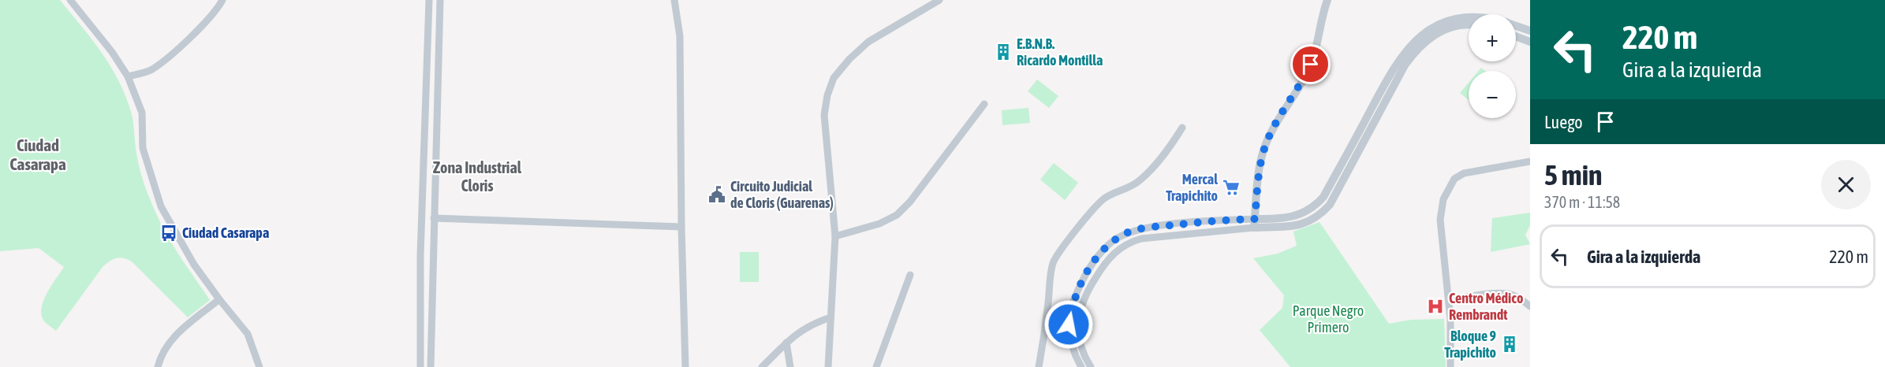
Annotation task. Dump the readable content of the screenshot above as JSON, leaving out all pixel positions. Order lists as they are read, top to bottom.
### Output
{
  "districts": ["Ciudad Casarapa", "Zona Industrial Cloris"],
  "parks": ["Parque Negro Primero"],
  "places": {
    "building": ["E.B.N.B. Ricardo Montilla", "Bloque 9 Trapichito"],
    "supermarket": ["Mercal Trapichito"],
    "public building": ["Circuito Judicial de Cloris (Guarenas)"],
    "bus stop": ["Ciudad Casarapa"],
    "hospital": ["Centro Médico Rembrandt"]
  },
  "page": {
    "turn": ["220 m", "Gira a la izquierda"],
    "map_buttons": ["+", "−"],
    "then": "Luego",
    "heading": ["5 min", "370 m · 11:58"],
    "list": [
      {
        "name": "Gira a la izquierda",
        "value": "220 m"
      }
    ]
  }
}
